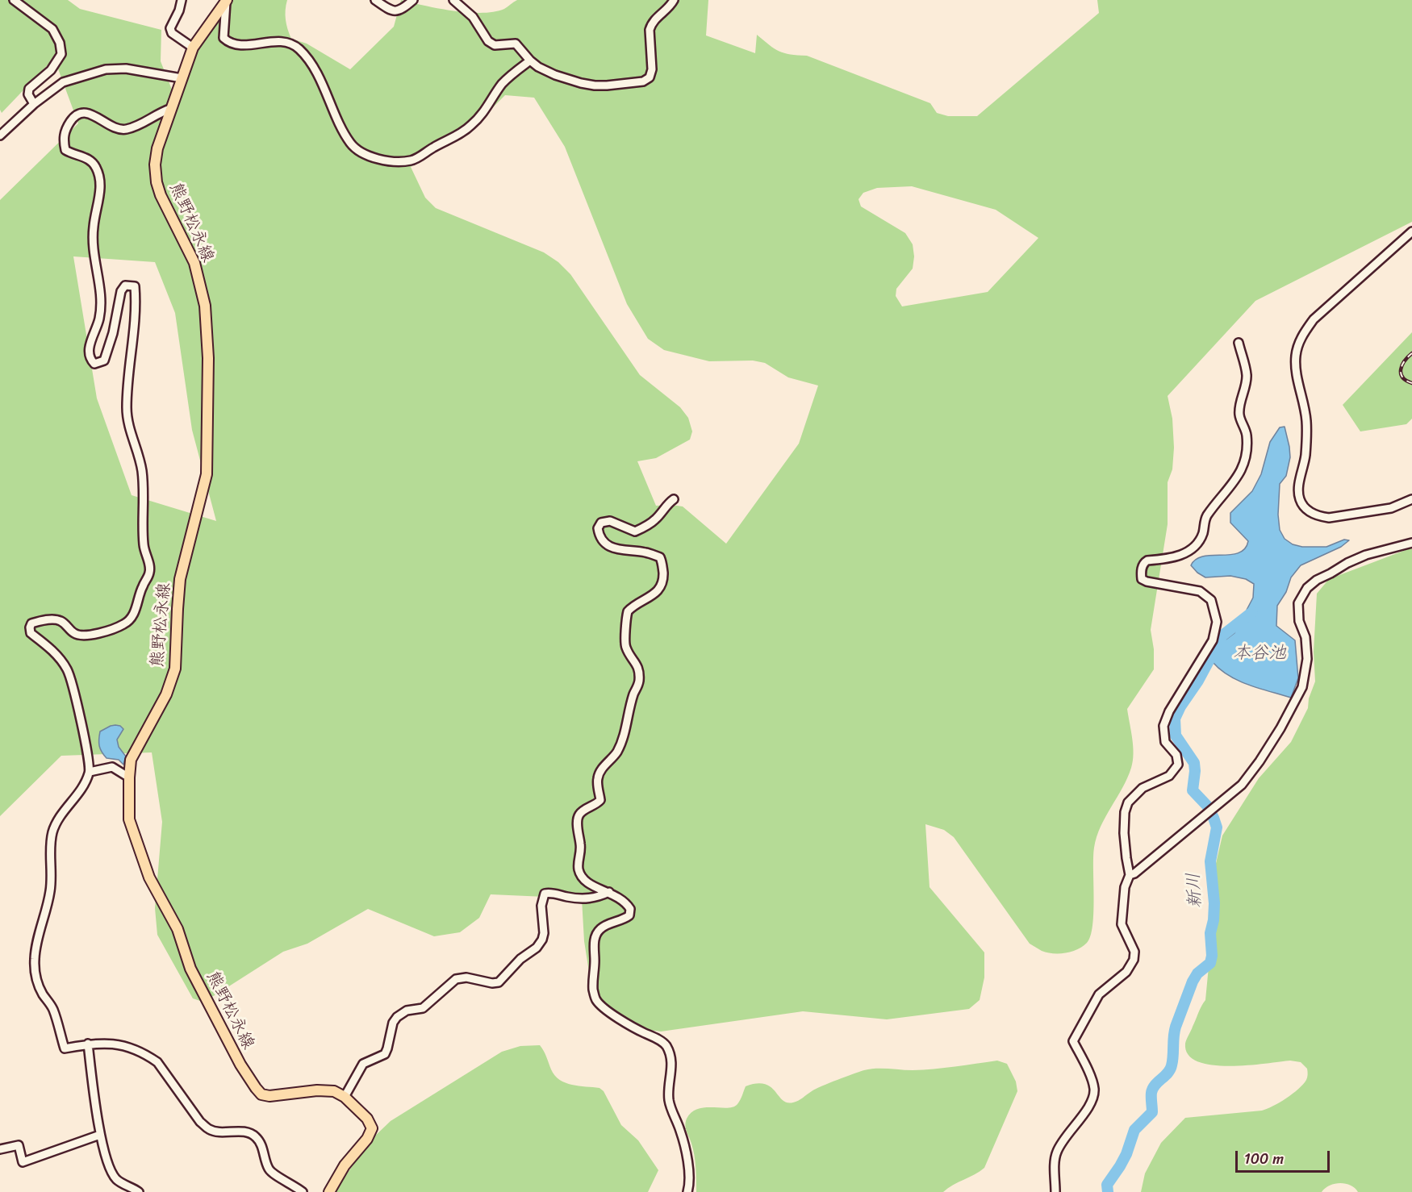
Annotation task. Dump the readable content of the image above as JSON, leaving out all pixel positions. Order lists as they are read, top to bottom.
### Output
{
  "streets": {
    "main road": ["熊野松永線"]
  },
  "water": ["本谷池", "新川"],
  "scale_bar": "100 m"
}
